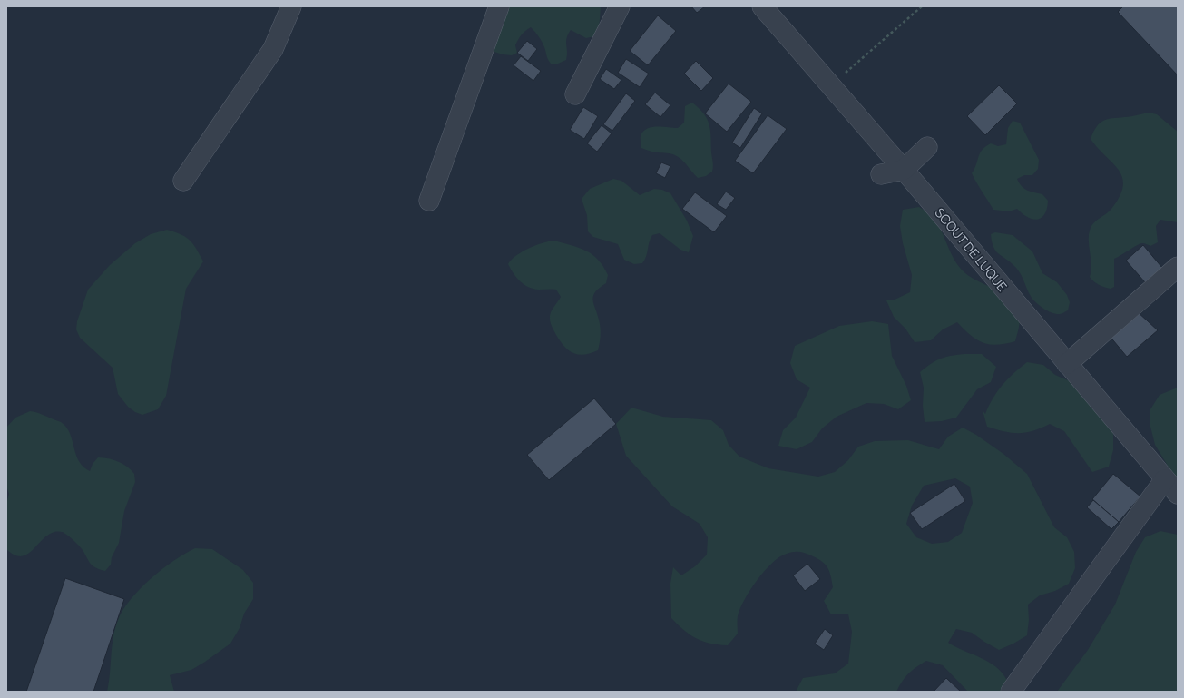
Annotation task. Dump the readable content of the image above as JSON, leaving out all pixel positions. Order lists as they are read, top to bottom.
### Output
{
  "streets": {
    "street": ["SCOUT DE LUQUE"]
  }
}
